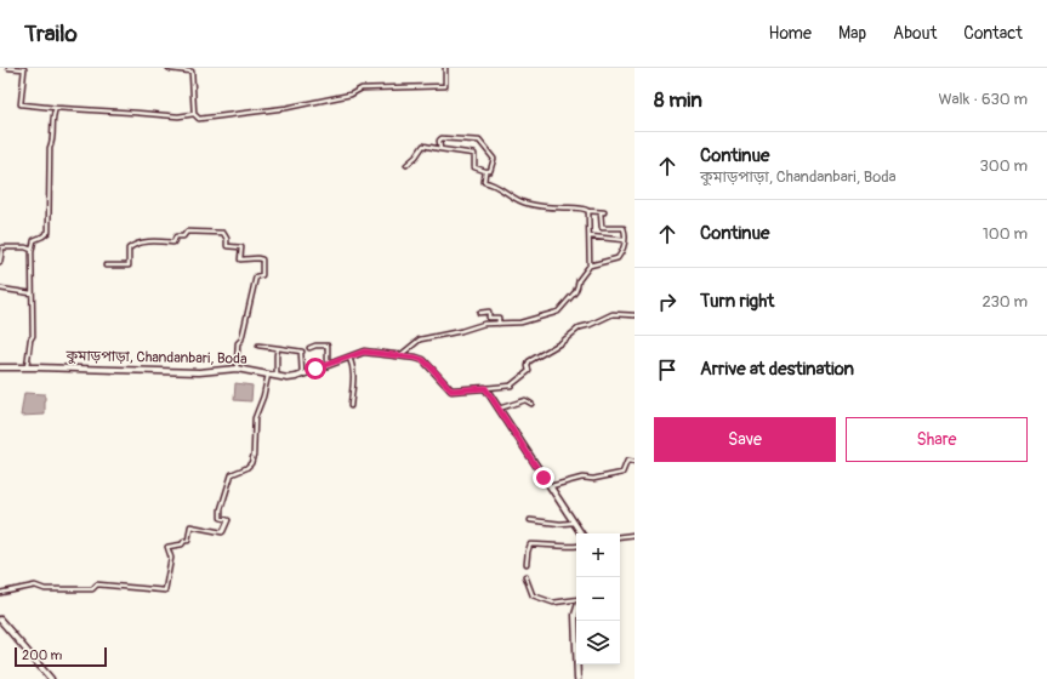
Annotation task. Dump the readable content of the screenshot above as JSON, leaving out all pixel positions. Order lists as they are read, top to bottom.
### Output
{
  "streets": {
    "street": ["কুমাড়পাড়া, Chandanbari, Boda"]
  },
  "scale_bar": "200 m",
  "page": {
    "header": "Trailo",
    "nav": [
      "Home",
      "Map",
      "About",
      "Contact"
    ],
    "heading": ["8 min", "Walk · 630 m"],
    "list": [
      ["Continue", "কুমাড়পাড়া, Chandanbari, Boda", "300 m"],
      ["Continue", "100 m"],
      ["Turn right", "230 m"],
      "Arrive at destination"
    ],
    "buttons": ["Save", "Share"],
    "map_buttons": ["+", "−"],
    "scale": "200 m"
  }
}
